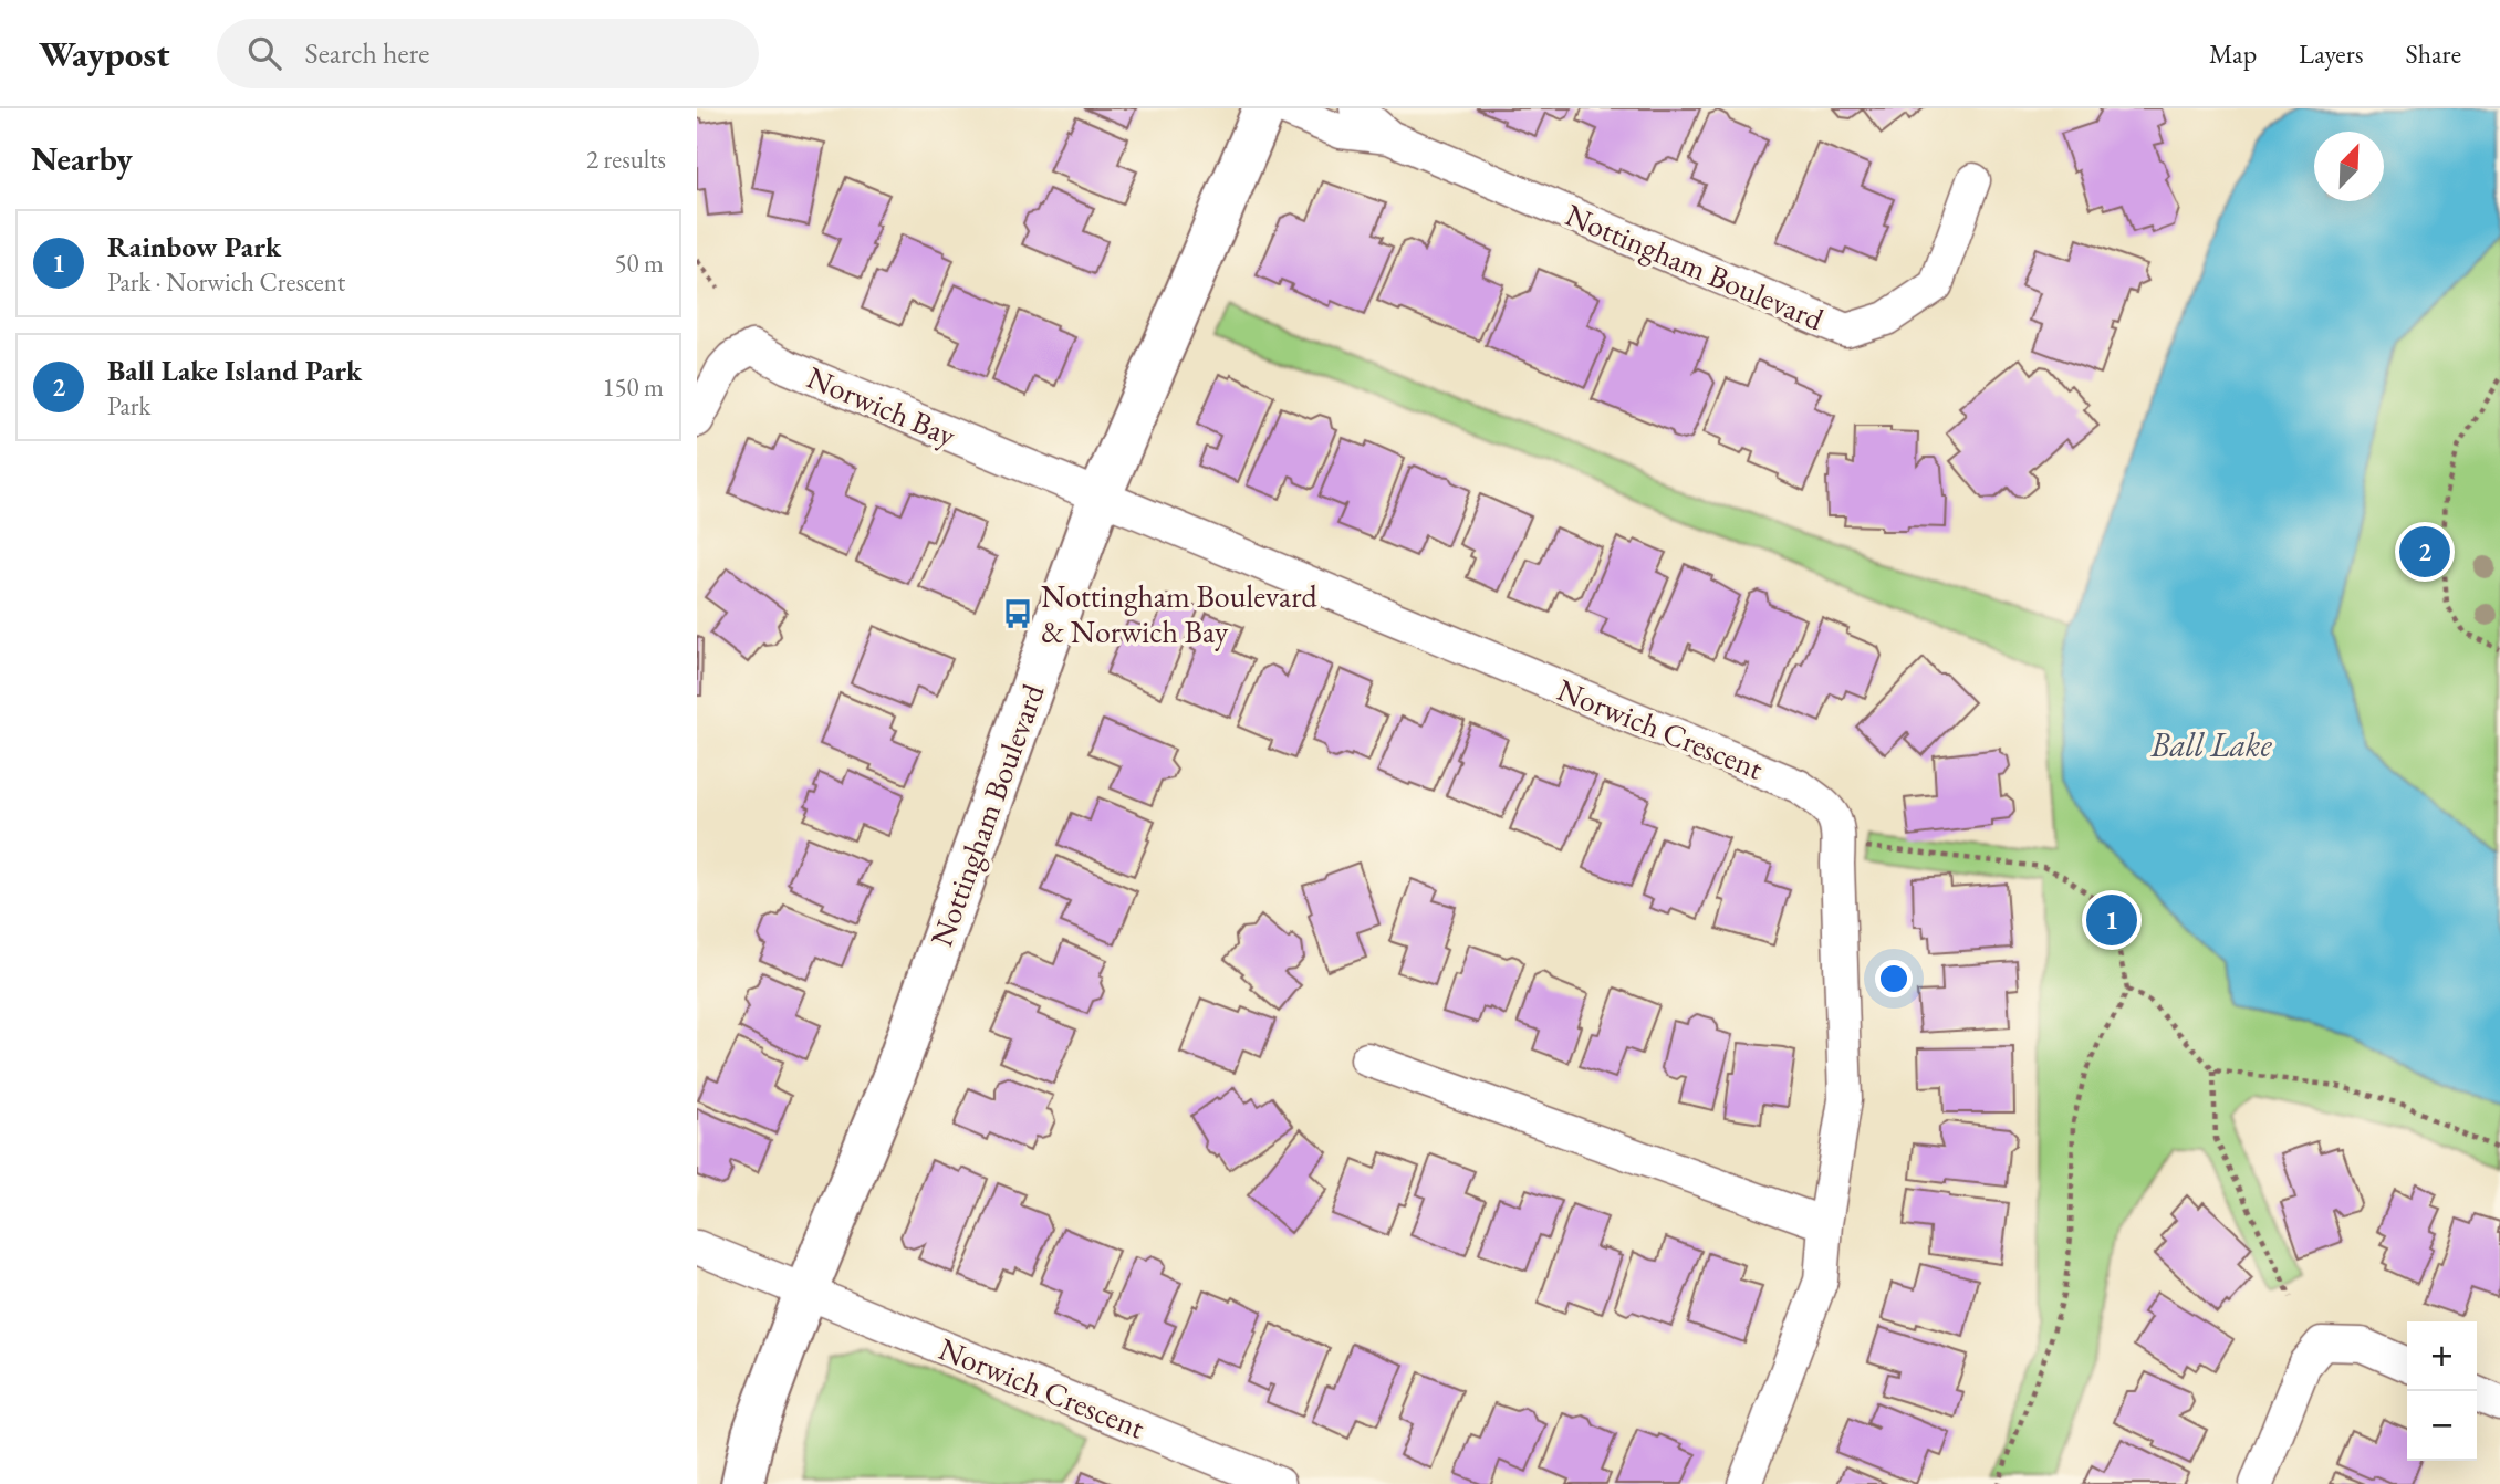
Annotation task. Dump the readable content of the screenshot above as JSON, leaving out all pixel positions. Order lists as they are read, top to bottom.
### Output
{
  "streets": {
    "street": ["Nottingham Boulevard", "Norwich Bay", "Norwich Crescent"]
  },
  "crossings": [
    ["Nottingham Boulevard", "Norwich Bay"],
    ["Nottingham Boulevard", "Norwich Crescent"],
    ["Norwich Bay", "Norwich Crescent"]
  ],
  "water": ["Ball Lake"],
  "places": {
    "bus stop": ["Nottingham Boulevard & Norwich Bay"]
  },
  "north": "top right",
  "page": {
    "header": "Waypost",
    "search": "Search here",
    "nav": ["Map", "Layers", "Share"],
    "heading": ["Nearby", "2 results"],
    "list": [
      {
        "mark": "1",
        "name": "Rainbow Park",
        "note": "Park · Norwich Crescent",
        "value": "50 m"
      },
      {
        "mark": "2",
        "name": "Ball Lake Island Park",
        "note": "Park",
        "value": "150 m"
      }
    ],
    "pins": ["2", "1"],
    "map_buttons": ["+", "−"]
  }
}
